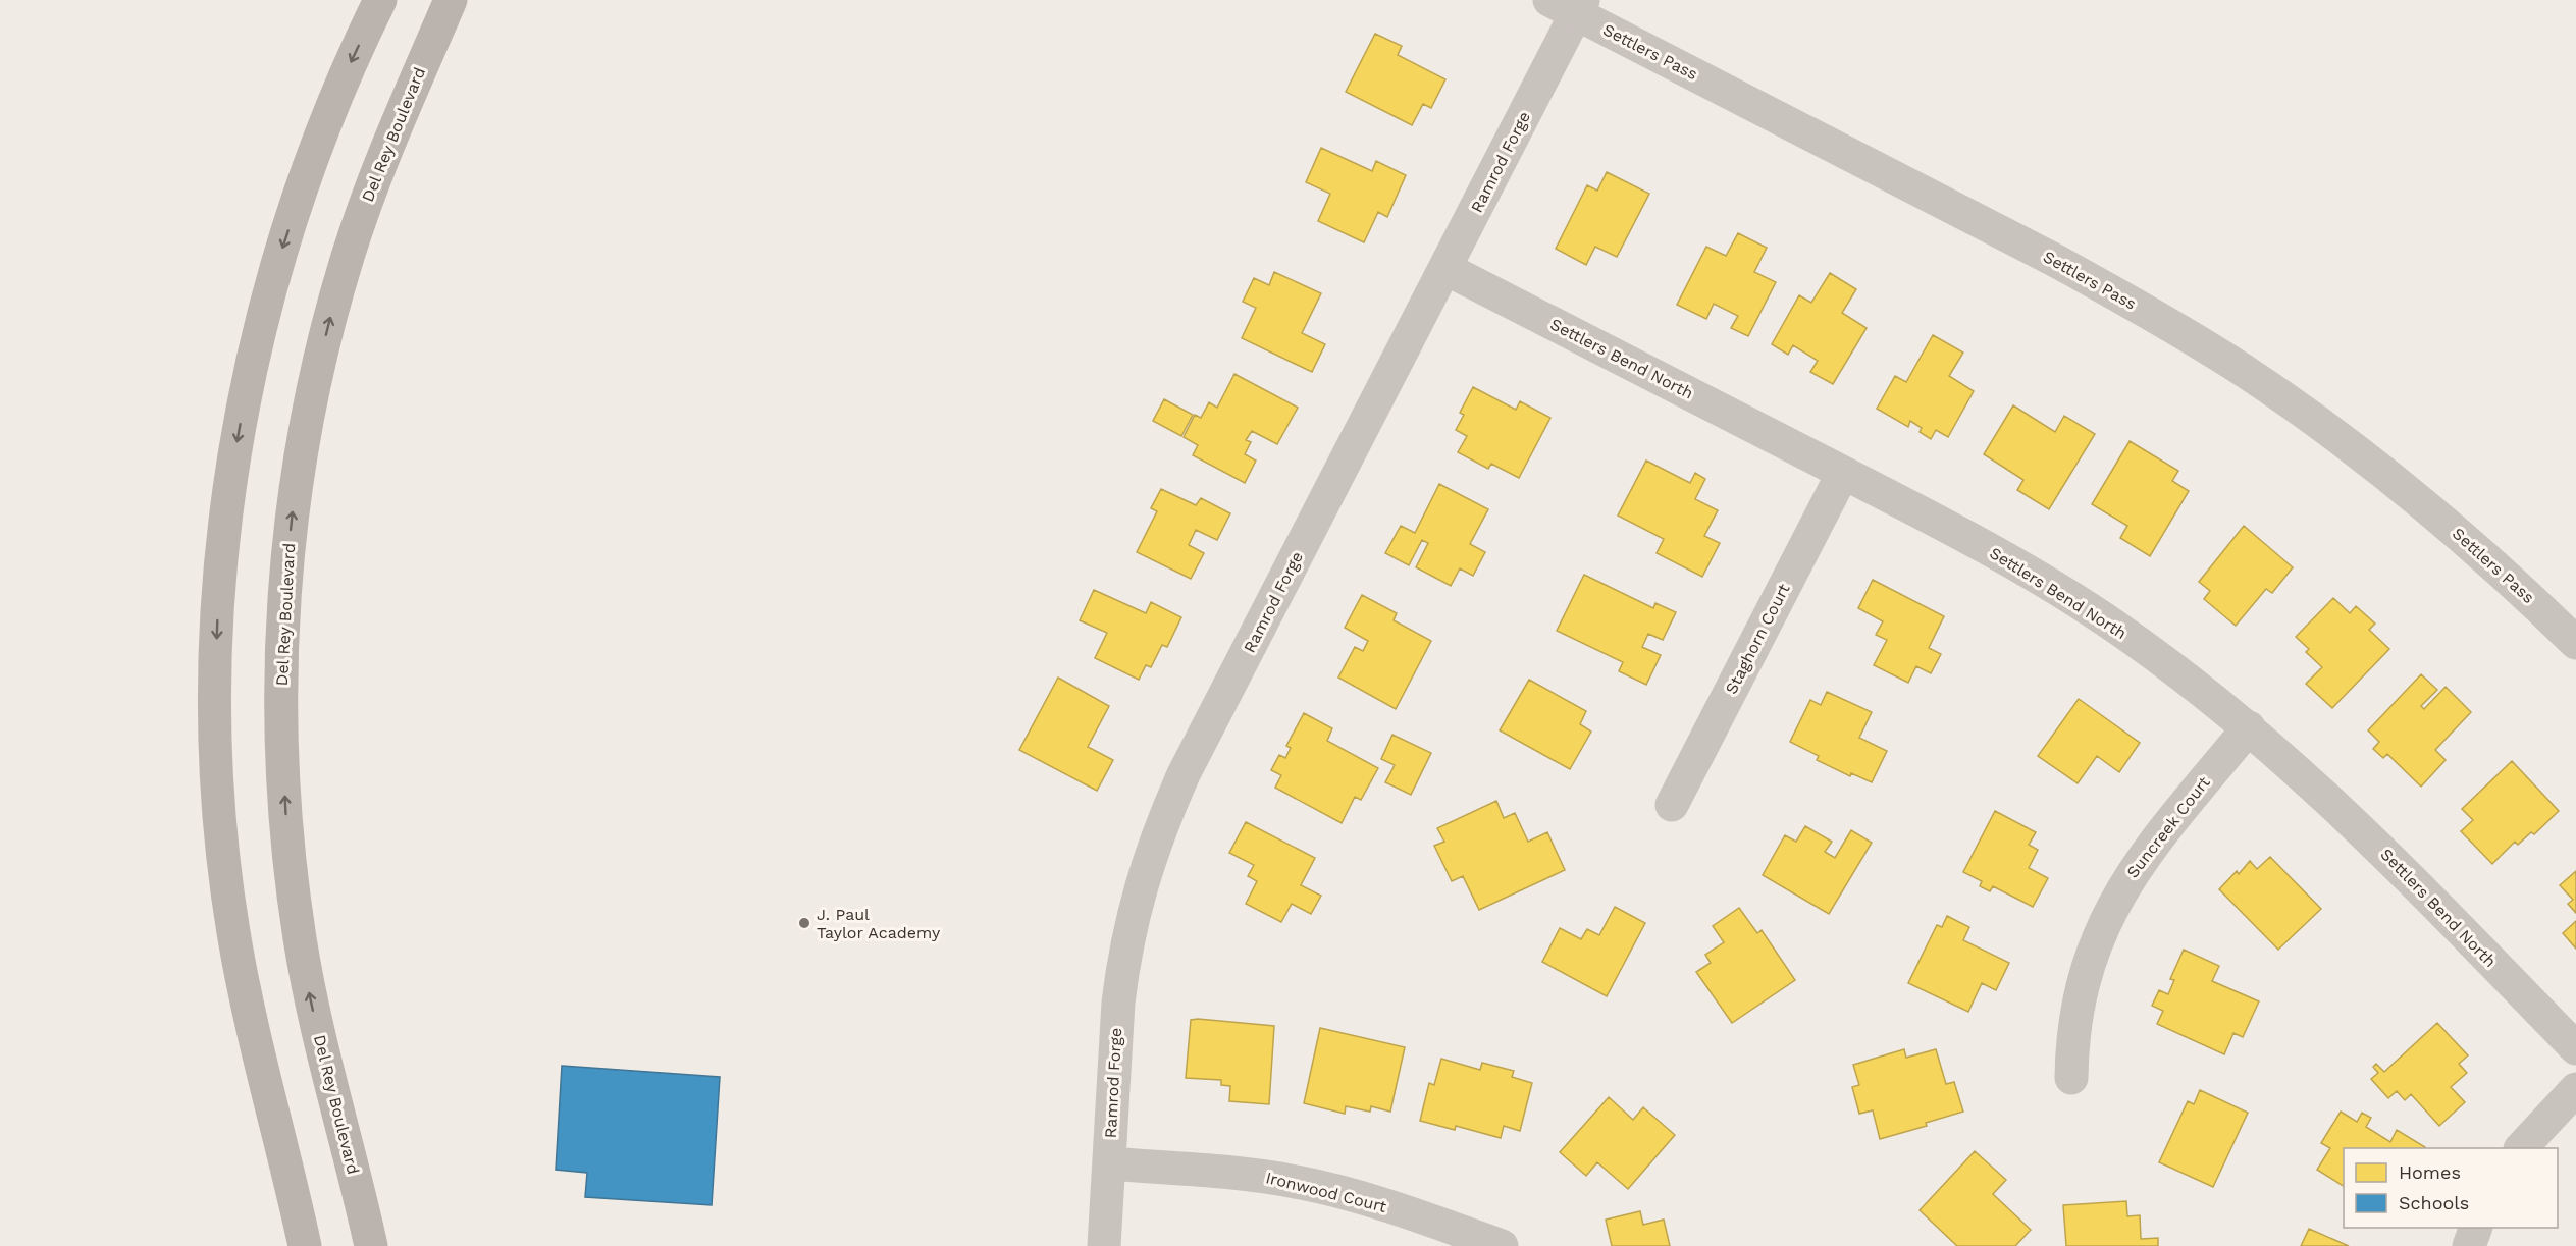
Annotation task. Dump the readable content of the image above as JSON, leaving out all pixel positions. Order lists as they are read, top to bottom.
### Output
{
  "streets": {
    "main road": ["Del Rey Boulevard"],
    "street": [
      "Settlers Pass",
      "Ramrod Forge",
      "Settlers Bend North",
      "Staghorn Court",
      "Suncreek Court",
      "Ironwood Court"
    ]
  },
  "crossings": [
    ["Settlers Pass", "Ramrod Forge"],
    ["Ramrod Forge", "Settlers Bend North"],
    ["Ramrod Forge", "Ironwood Court"],
    ["Settlers Bend North", "Staghorn Court"],
    ["Settlers Bend North", "Suncreek Court"]
  ],
  "places": ["J. Paul Taylor Academy"],
  "legend": ["Homes", "Schools"]
}
